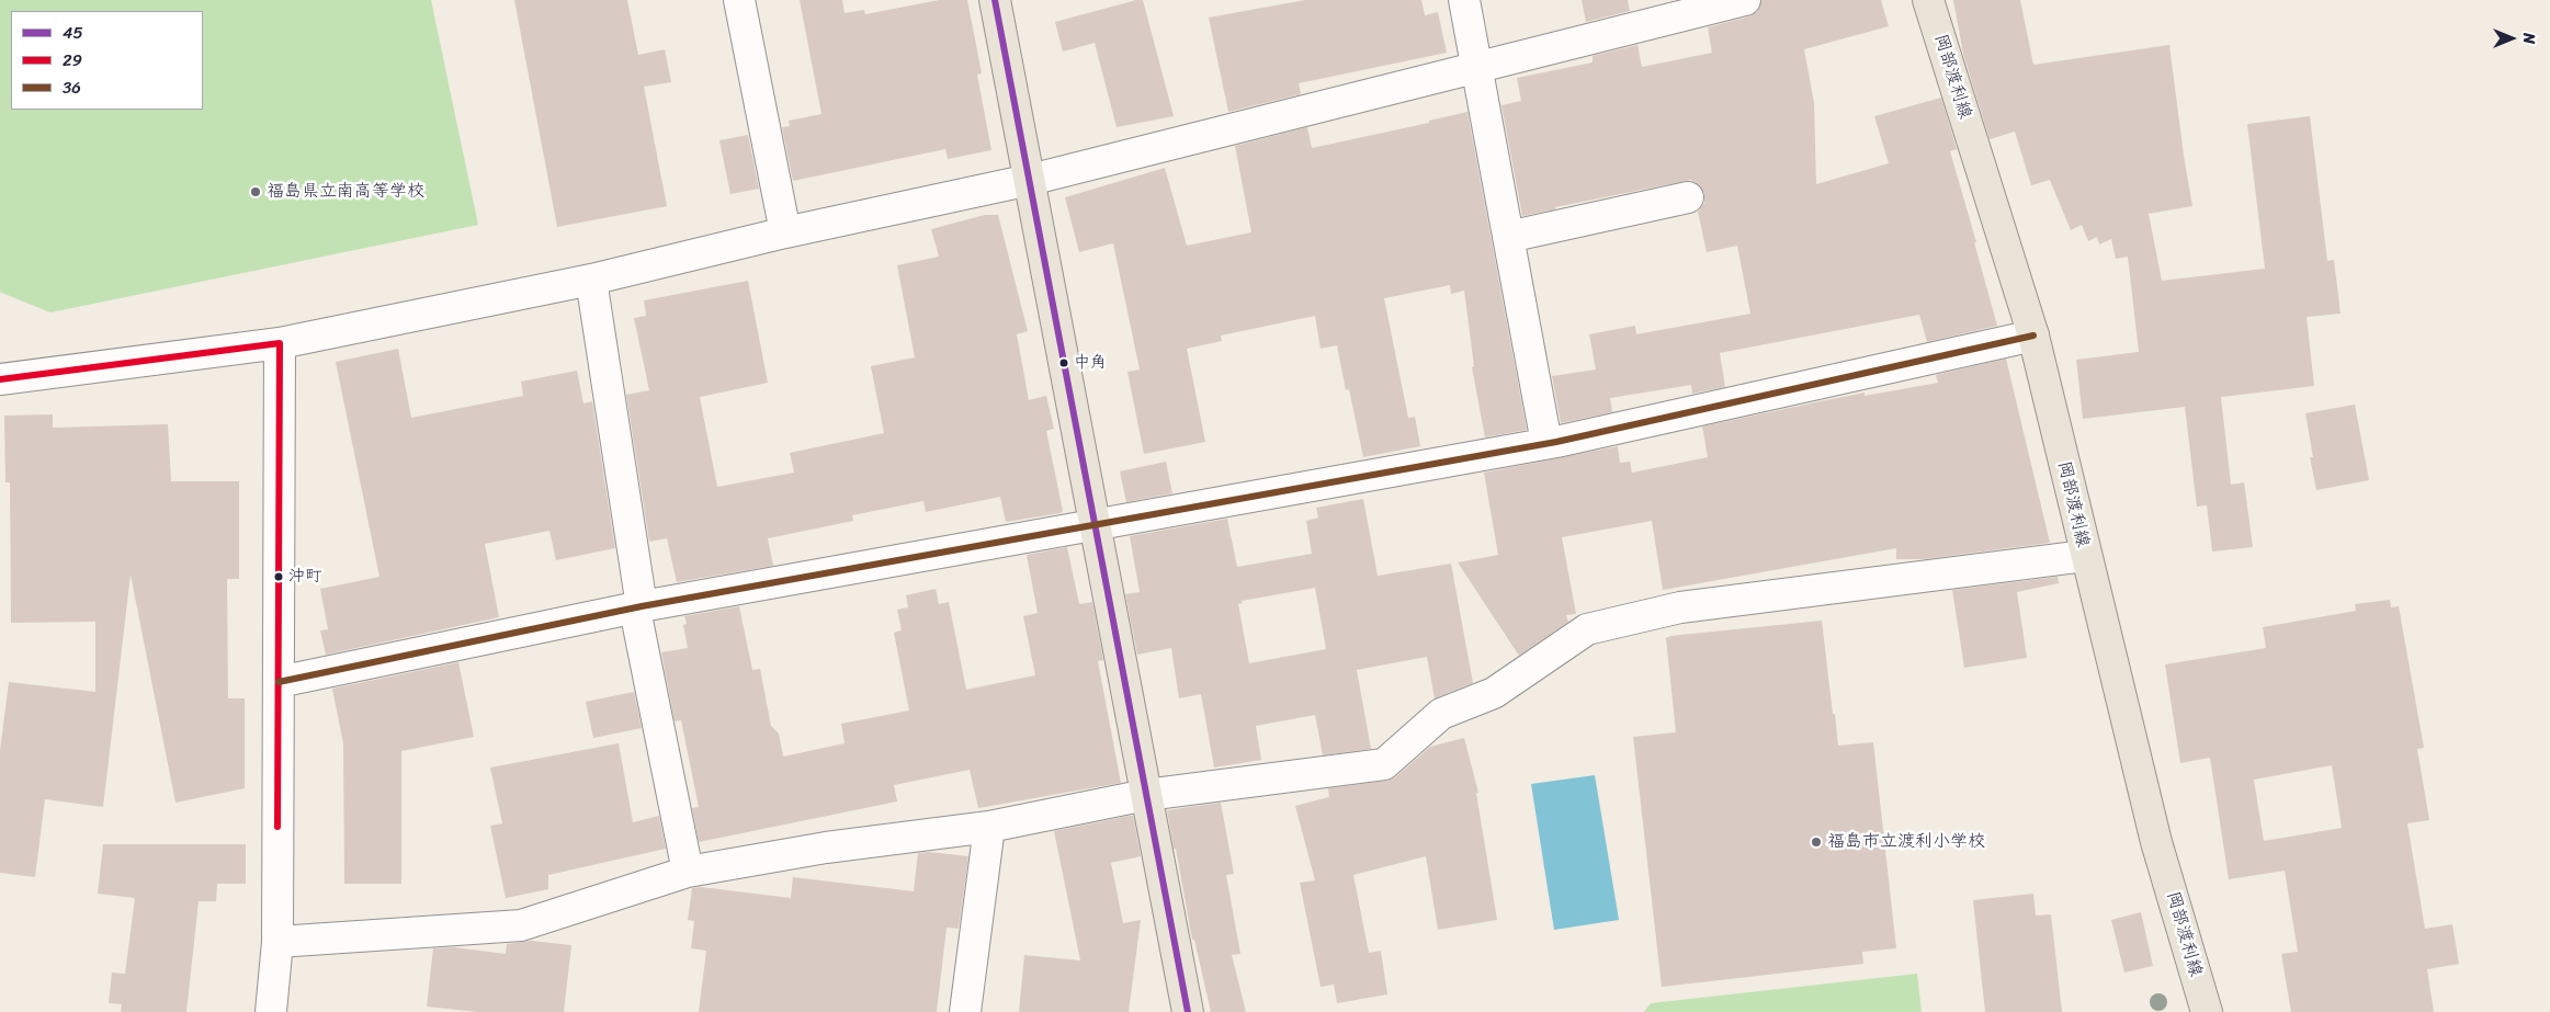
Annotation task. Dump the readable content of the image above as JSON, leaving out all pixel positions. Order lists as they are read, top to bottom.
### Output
{
  "streets": {
    "main road": ["岡部渡利線"]
  },
  "places": [
    "福島県立南高等学校",
    "中角",
    "沖町",
    "福島市立渡利小学校"
  ],
  "lines": ["transit line 45", "transit line 36", "transit line 29"],
  "legend": ["45", "29", "36"],
  "north": "right"
}
